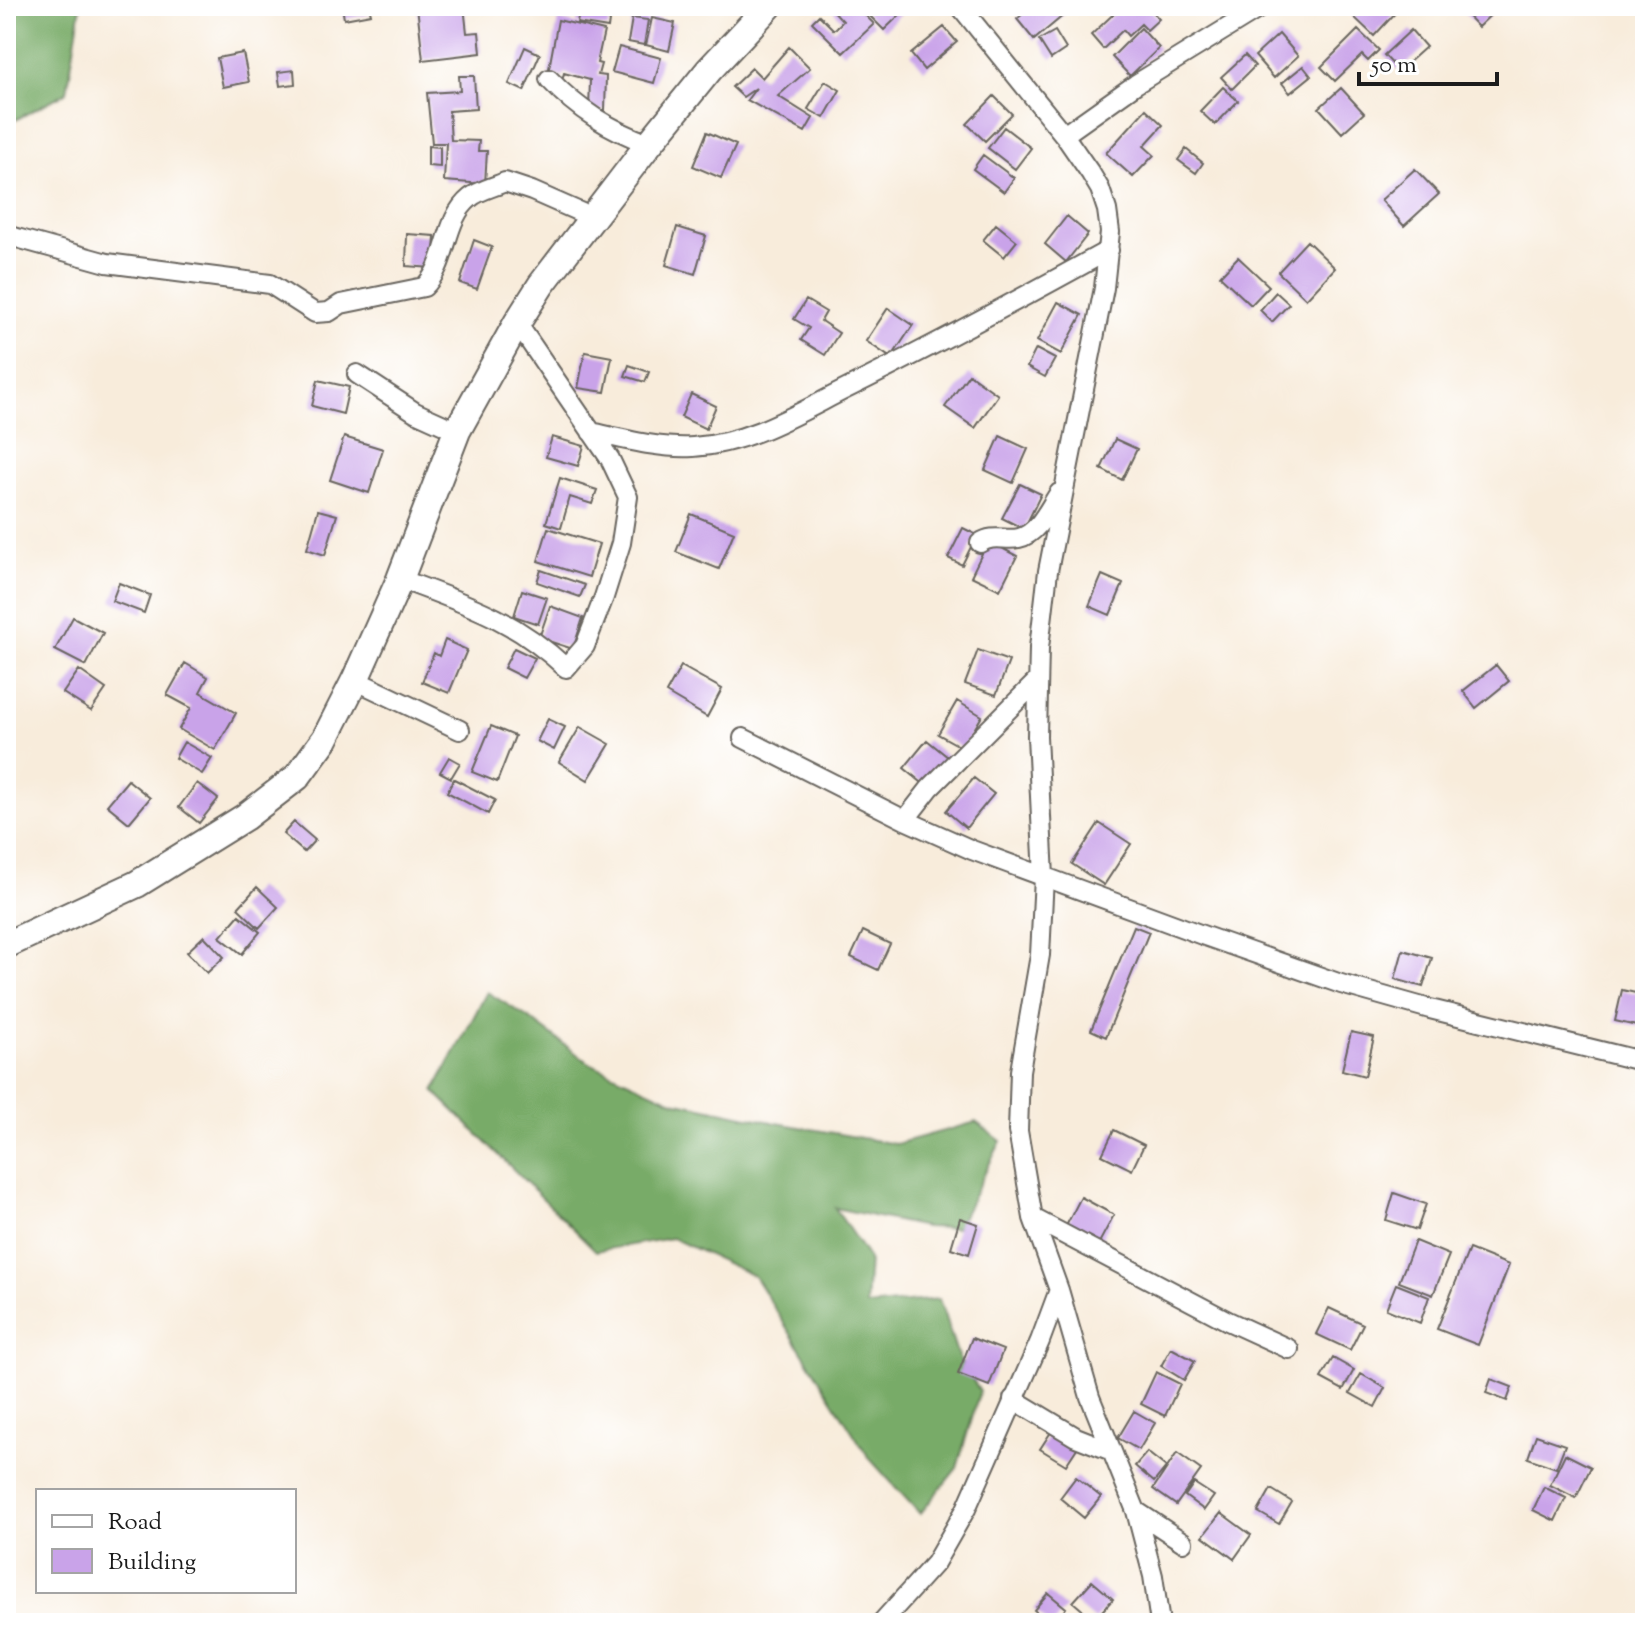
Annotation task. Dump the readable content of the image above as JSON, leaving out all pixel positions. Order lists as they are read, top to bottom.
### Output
{
  "legend": ["Road", "Building"],
  "scale_bar": "50 m"
}
